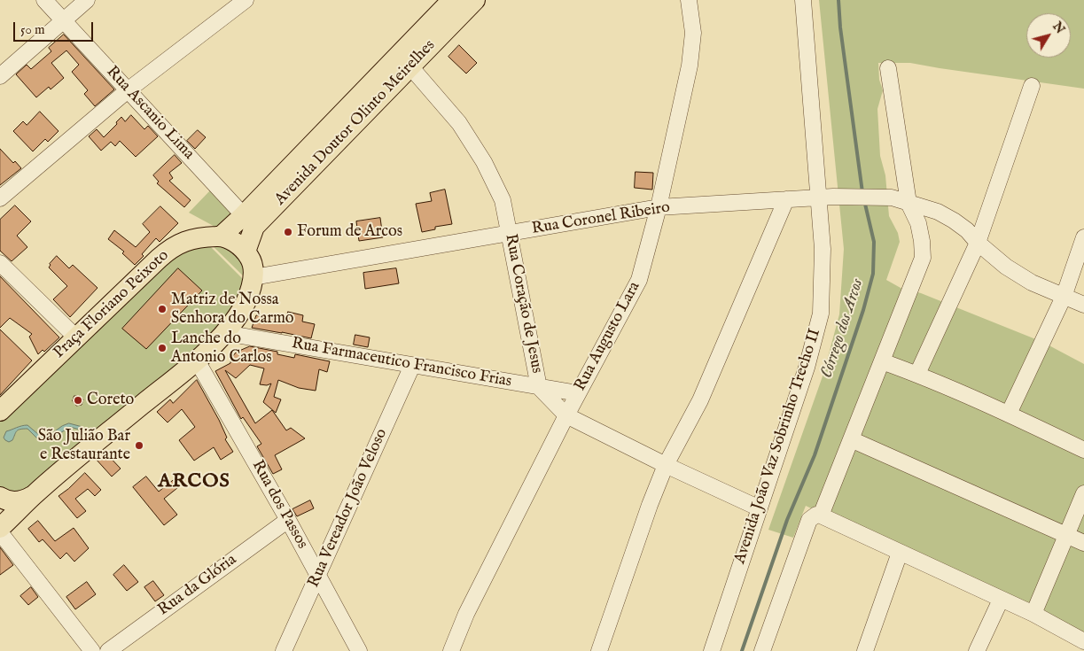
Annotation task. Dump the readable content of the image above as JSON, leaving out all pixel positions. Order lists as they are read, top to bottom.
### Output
{
  "streets": {
    "main road": ["Avenida Doutor Olinto Meirelhes", "Praça Floriano Peixoto"],
    "street": [
      "Rua Ascanio Lima",
      "Rua Coronel Ribeiro",
      "Rua Coração de Jesus",
      "Rua Augusto Lara",
      "Rua Farmaceutico Francisco Frias",
      "Avenida João Vaz Sobrinho Trecho II",
      "Rua dos Passos",
      "Rua Vereador João Veloso",
      "Rua da Glória"
    ]
  },
  "crossings": [
    ["Rua Ascanio Lima", "Avenida Doutor Olinto Meirelhes"],
    ["Avenida Doutor Olinto Meirelhes", "Rua Coração de Jesus"],
    ["Avenida Doutor Olinto Meirelhes", "Praça Floriano Peixoto"],
    ["Rua Coronel Ribeiro", "Rua Coração de Jesus"],
    ["Rua Coronel Ribeiro", "Rua Augusto Lara"],
    ["Rua Coronel Ribeiro", "Avenida João Vaz Sobrinho Trecho II"],
    ["Rua Coração de Jesus", "Rua Augusto Lara"],
    ["Rua Coração de Jesus", "Rua Farmaceutico Francisco Frias"],
    ["Rua Coração de Jesus", "Avenida João Vaz Sobrinho Trecho II"],
    ["Rua Augusto Lara", "Rua Farmaceutico Francisco Frias"],
    ["Rua Farmaceutico Francisco Frias", "Rua Vereador João Veloso"],
    ["Rua dos Passos", "Rua Vereador João Veloso"],
    ["Rua dos Passos", "Rua da Glória"]
  ],
  "districts": ["ARCOS"],
  "water": ["Córrego dos Arcos"],
  "places": [
    "Forum de Arcos",
    "Matriz de Nossa Senhora do Carmo",
    "Lanche do Antonio Carlos",
    "Coreto",
    "São Julião Bar e Restaurante"
  ],
  "scale_bar": "50 m",
  "north": "top right"
}
